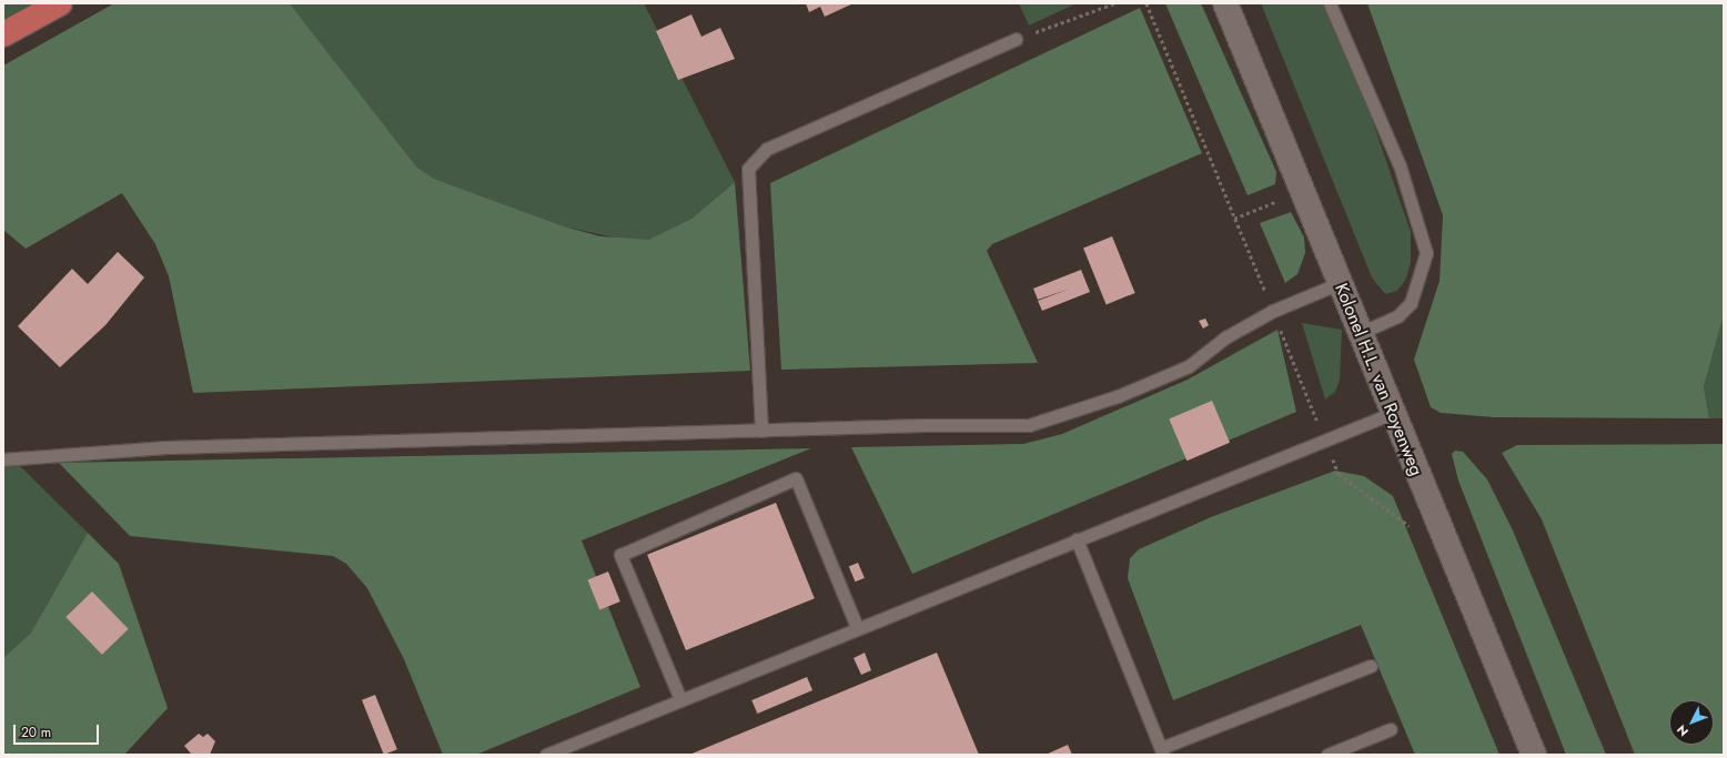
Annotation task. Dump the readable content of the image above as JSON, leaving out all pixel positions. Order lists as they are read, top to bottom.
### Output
{
  "streets": {
    "street": ["Kolonel H.L. van Royenweg"]
  },
  "scale_bar": "20 m",
  "north": "bottom left"
}
